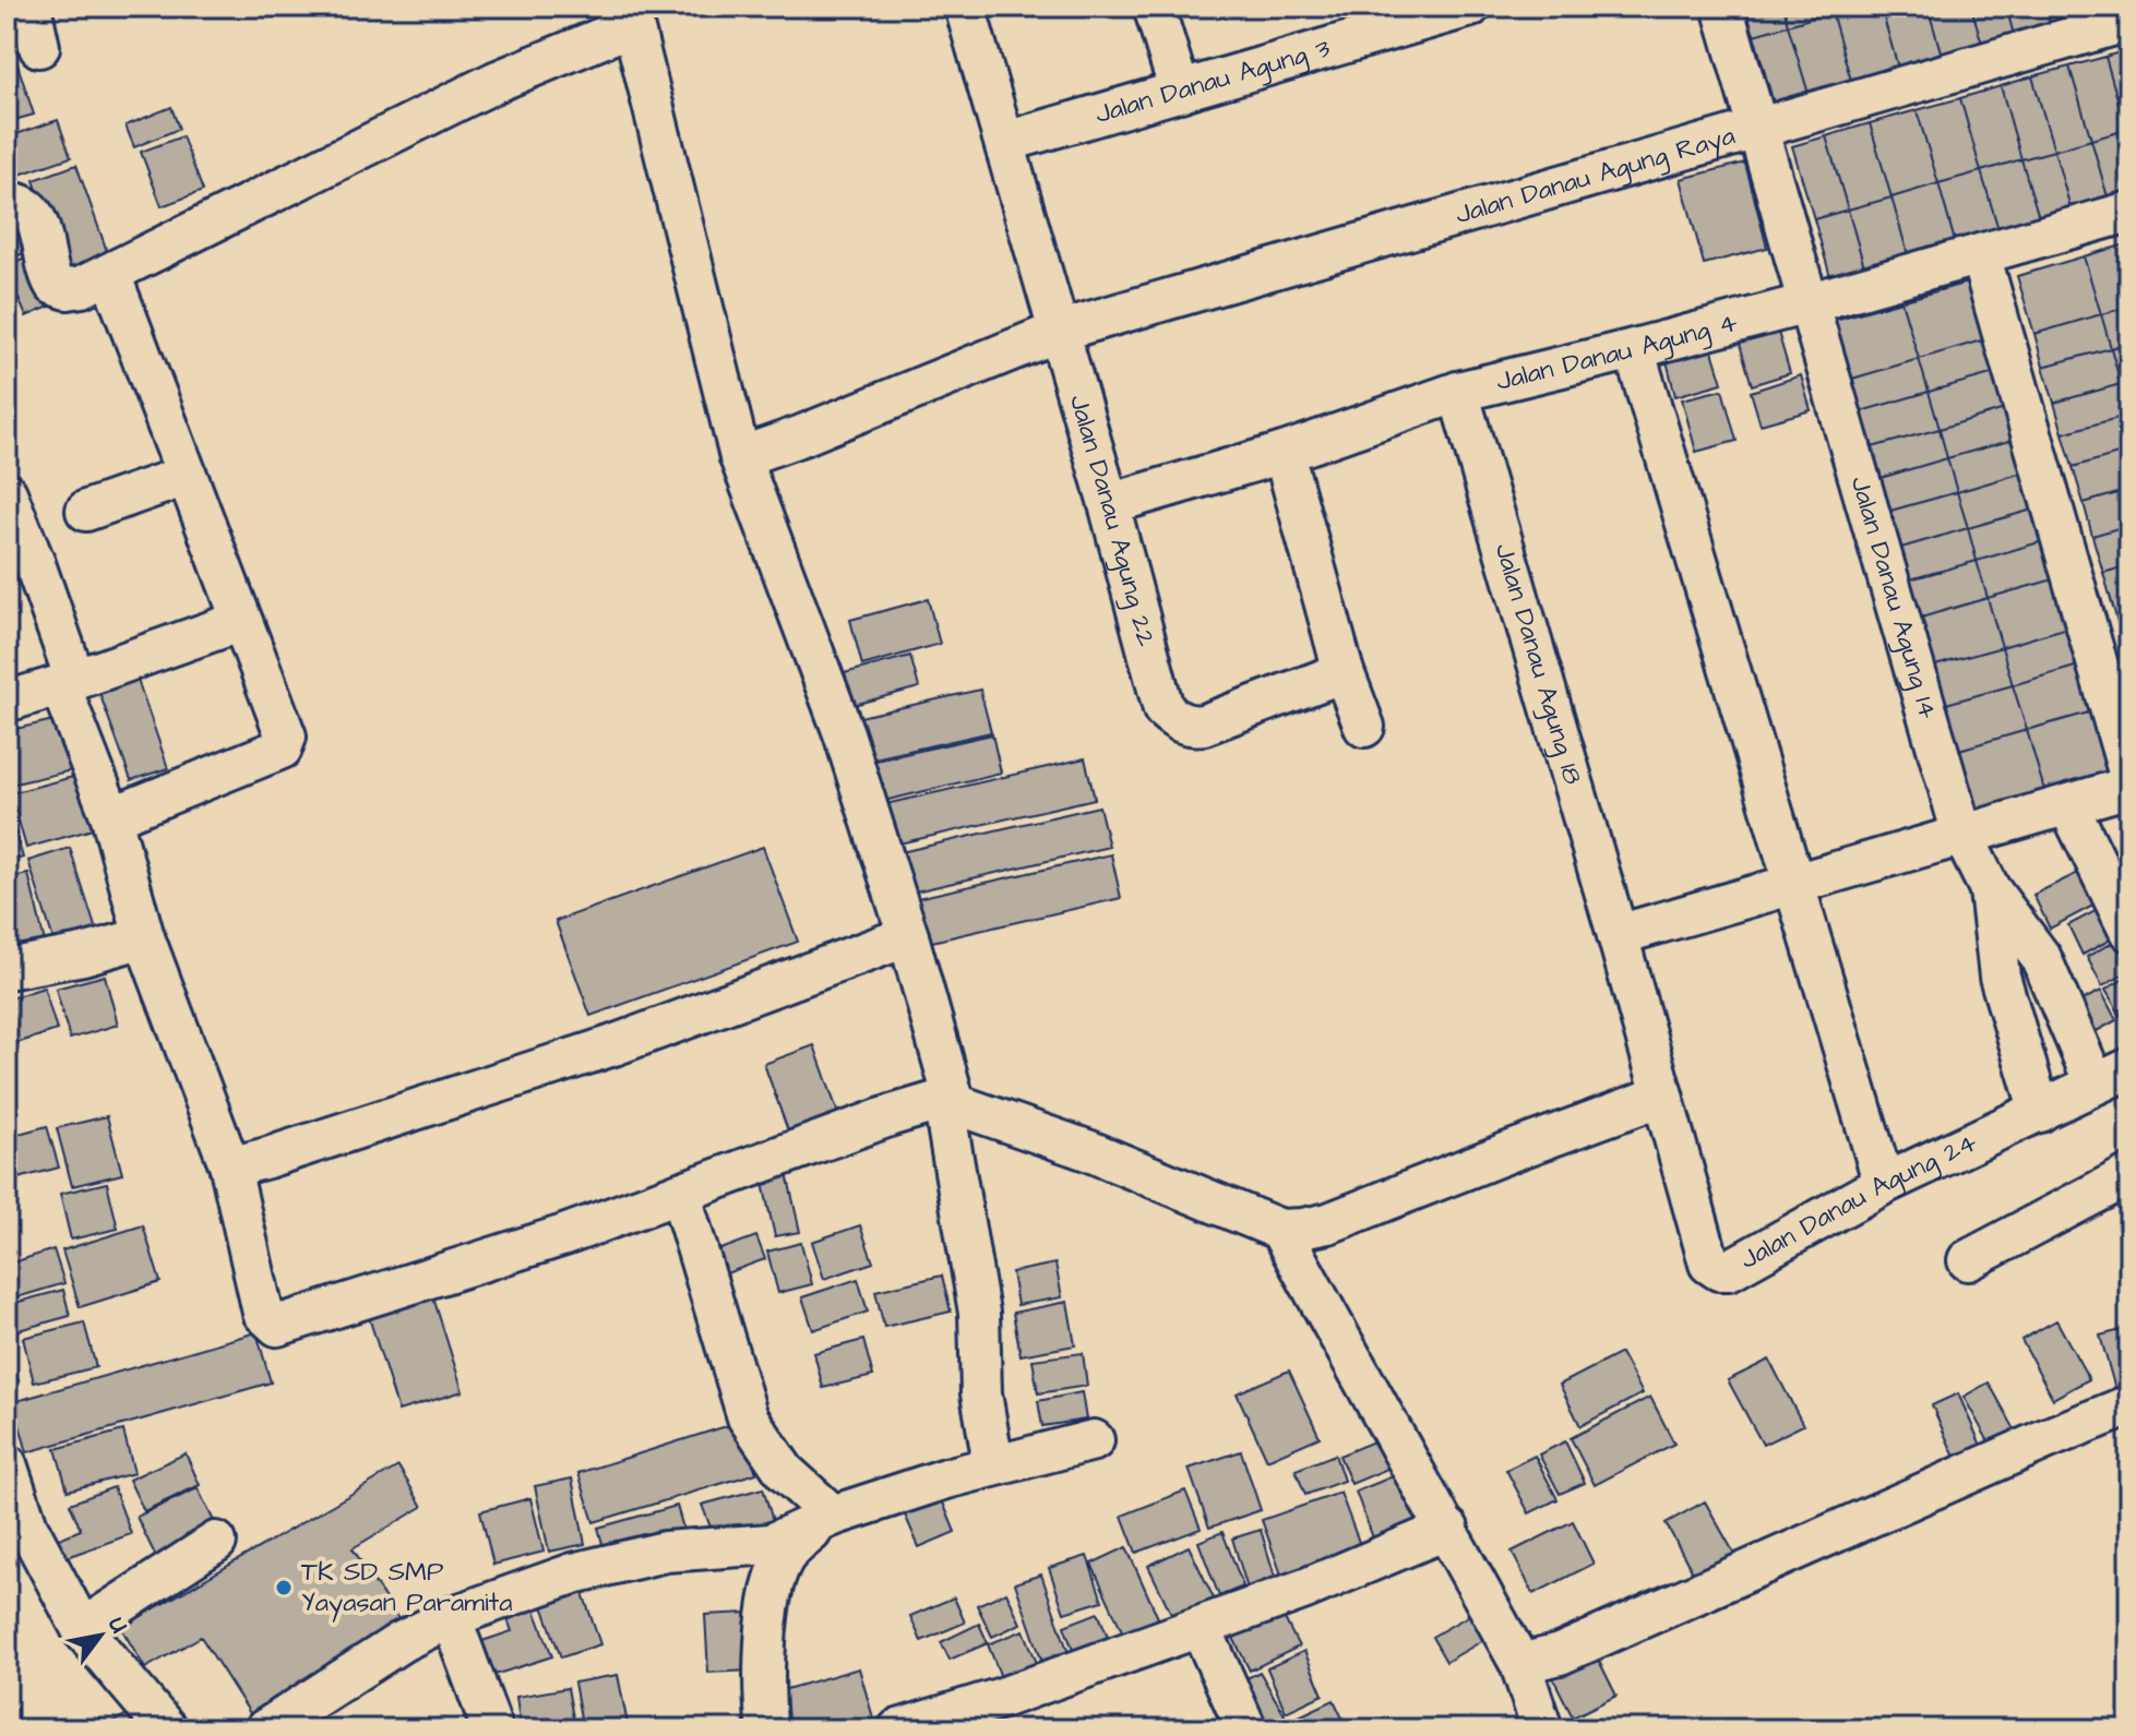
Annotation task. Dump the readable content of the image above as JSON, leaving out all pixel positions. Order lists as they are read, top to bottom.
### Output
{
  "streets": {
    "street": [
      "Jalan Danau Agung 3",
      "Jalan Danau Agung Raya",
      "Jalan Danau Agung 4",
      "Jalan Danau Agung 22",
      "Jalan Danau Agung 14",
      "Jalan Danau Agung 18",
      "Jalan Danau Agung 24"
    ]
  },
  "crossings": [
    ["Jalan Danau Agung 3", "Jalan Danau Agung 22"],
    ["Jalan Danau Agung Raya", "Jalan Danau Agung 22"],
    ["Jalan Danau Agung Raya", "Jalan Danau Agung 14"],
    ["Jalan Danau Agung 4", "Jalan Danau Agung 22"],
    ["Jalan Danau Agung 4", "Jalan Danau Agung 14"],
    ["Jalan Danau Agung 4", "Jalan Danau Agung 18"],
    ["Jalan Danau Agung 14", "Jalan Danau Agung 24"],
    ["Jalan Danau Agung 18", "Jalan Danau Agung 24"]
  ],
  "places": ["TK SD SMP Yayasan Paramita"],
  "north": "top right"
}
